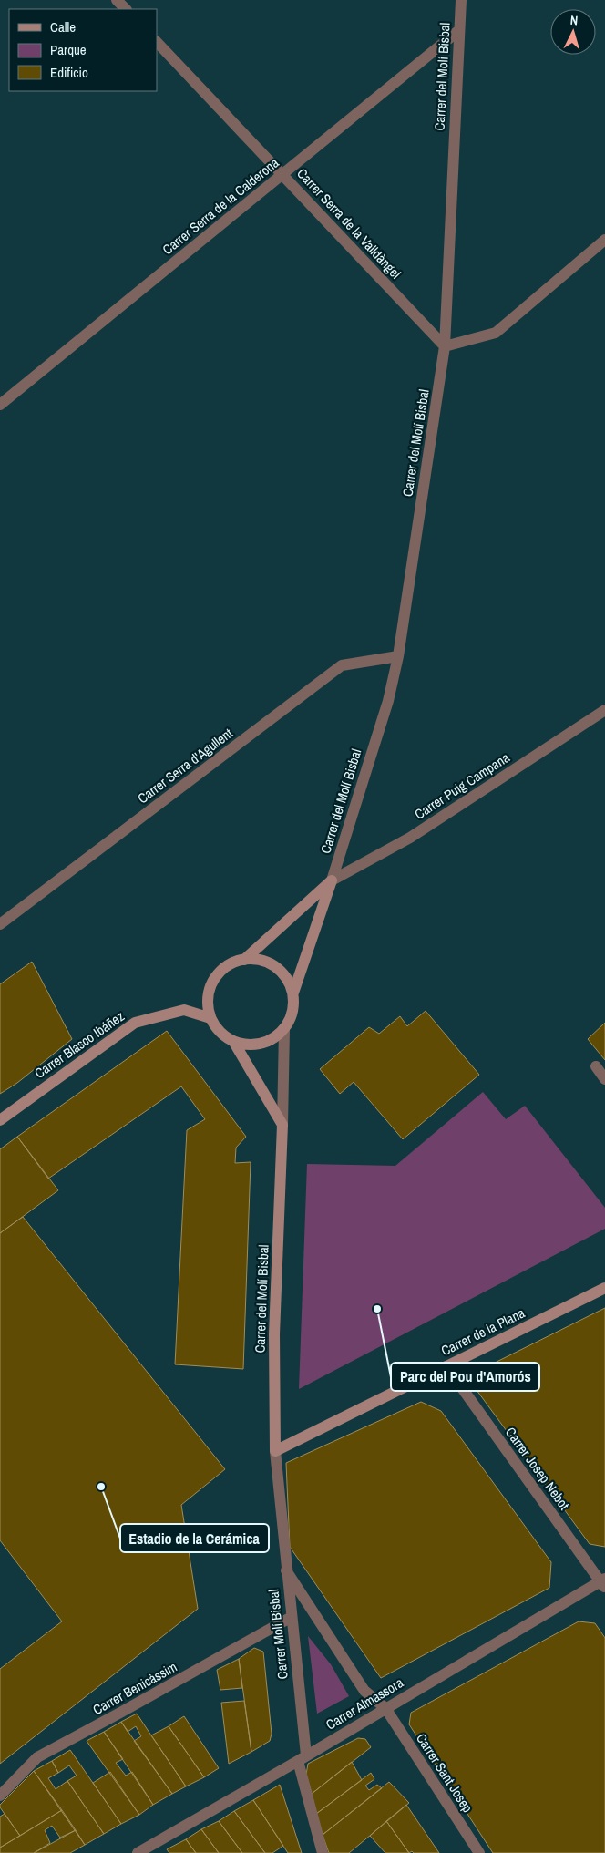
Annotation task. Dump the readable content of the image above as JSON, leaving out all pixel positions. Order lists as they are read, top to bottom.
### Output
{
  "streets": {
    "main road": ["Carrer del Molí Bisbal", "Carrer Blasco Ibáñez", "Carrer de la Plana"],
    "street": [
      "Carrer Serra de la Calderona",
      "Carrer Serra de la Valldàngel",
      "Carrer Serra d'Agullent",
      "Carrer Puig Campana",
      "Carrer Josep Nebot",
      "Carrer Molí Bisbal",
      "Carrer Benicàssim",
      "Carrer Almassora",
      "Carrer Sant Josep"
    ]
  },
  "crossings": [
    ["Carrer del Molí Bisbal", "Carrer Serra de la Calderona"],
    ["Carrer del Molí Bisbal", "Carrer Serra de la Valldàngel"],
    ["Carrer del Molí Bisbal", "Carrer Serra d'Agullent"],
    ["Carrer del Molí Bisbal", "Carrer Puig Campana"],
    ["Carrer del Molí Bisbal", "Carrer Blasco Ibáñez"],
    ["Carrer del Molí Bisbal", "Carrer de la Plana"],
    ["Carrer del Molí Bisbal", "Carrer Molí Bisbal"],
    ["Carrer Serra de la Calderona", "Carrer Serra de la Valldàngel"],
    ["Carrer de la Plana", "Carrer Josep Nebot"],
    ["Carrer Josep Nebot", "Carrer Almassora"],
    ["Carrer Molí Bisbal", "Carrer Benicàssim"],
    ["Carrer Molí Bisbal", "Carrer Almassora"],
    ["Carrer Molí Bisbal", "Carrer Sant Josep"],
    ["Carrer Almassora", "Carrer Sant Josep"]
  ],
  "places": ["Parc del Pou d'Amorós", "Estadio de la Cerámica"],
  "legend": ["Calle", "Parque", "Edificio"],
  "north": "top"
}
